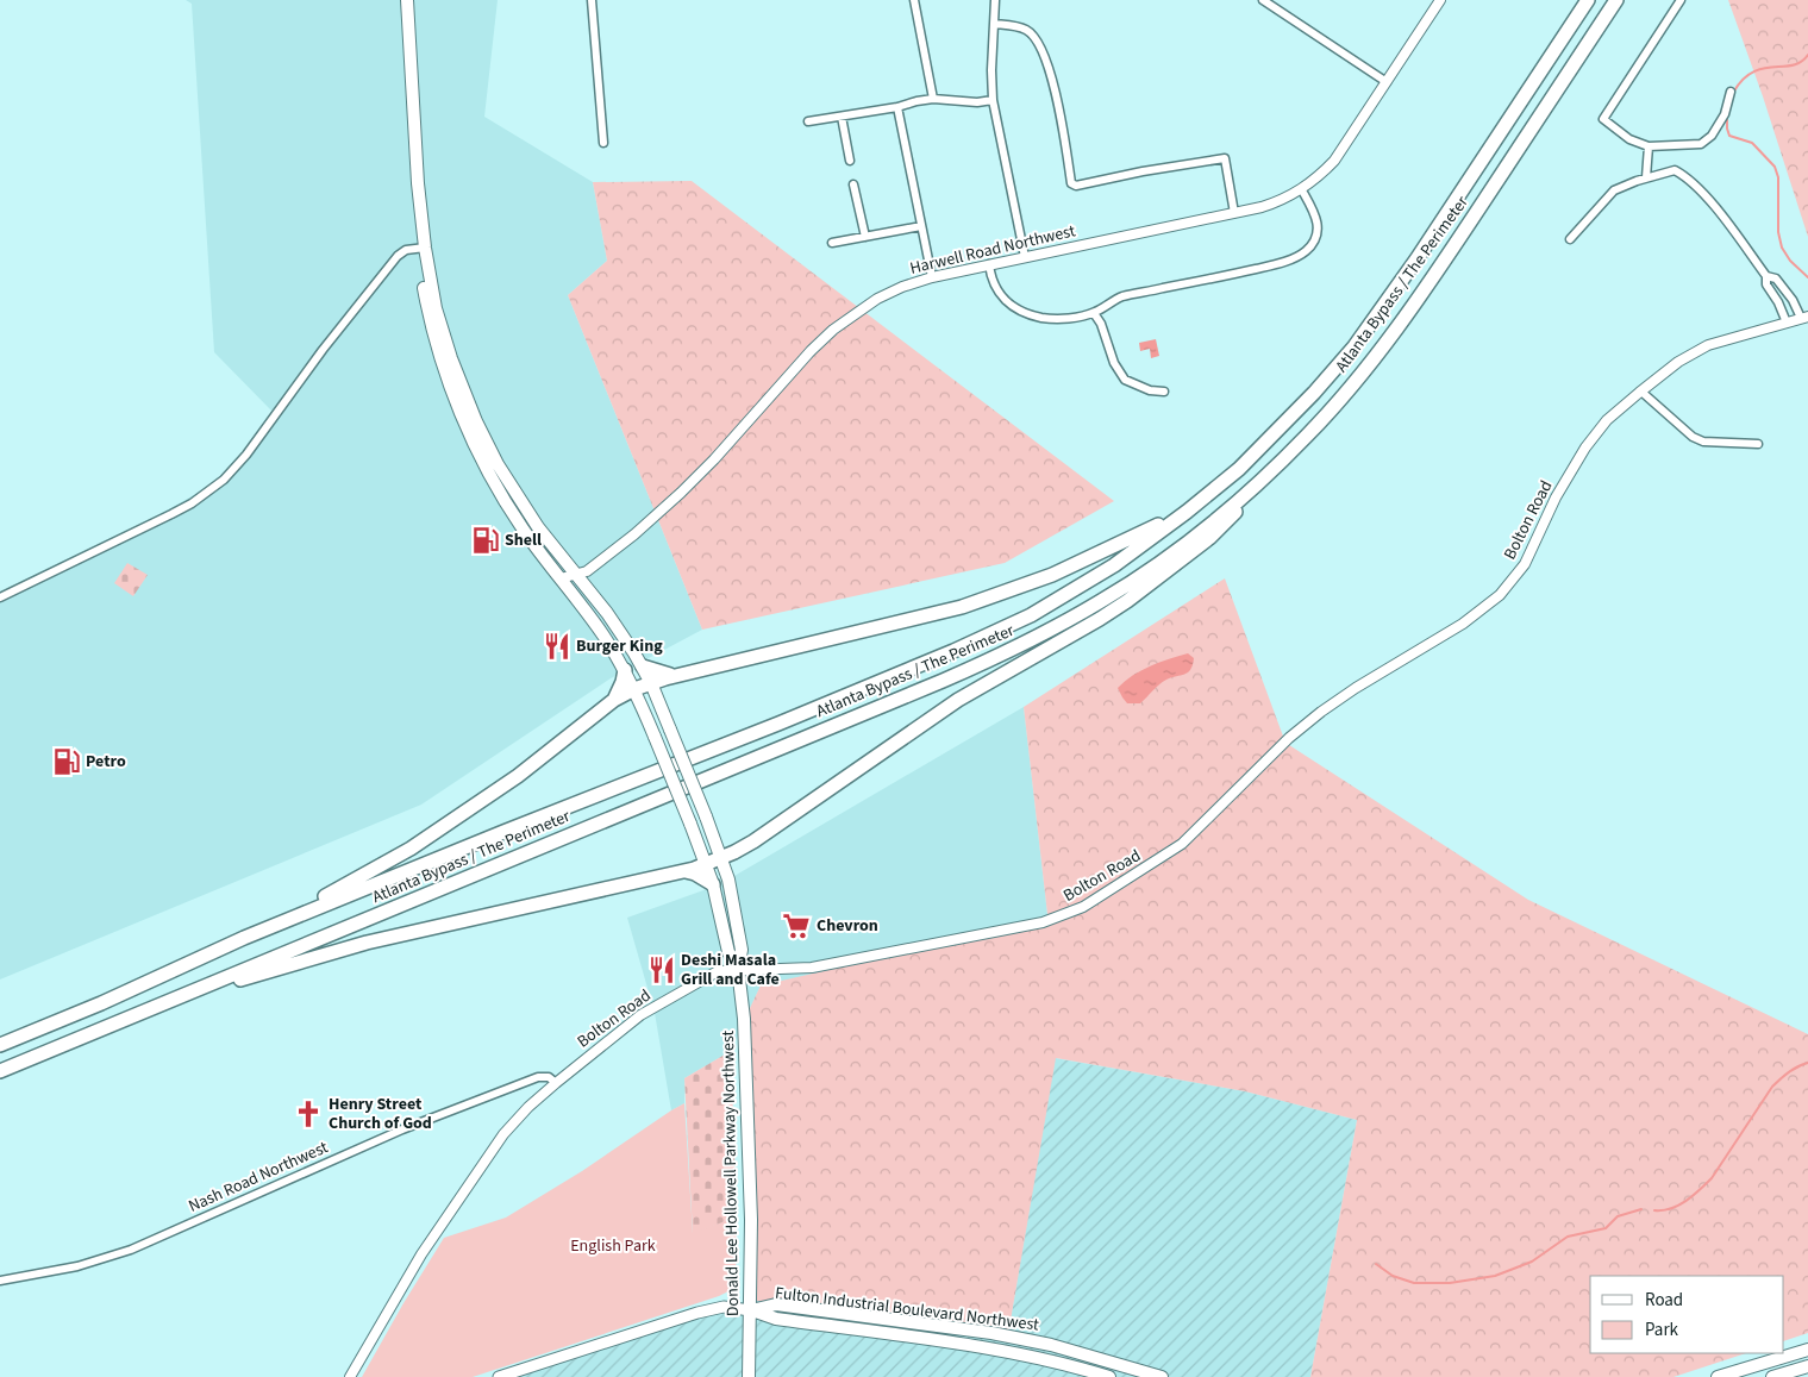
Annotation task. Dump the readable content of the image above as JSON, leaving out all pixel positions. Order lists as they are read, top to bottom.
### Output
{
  "streets": {
    "highway": ["Atlanta Bypass / The Perimeter"],
    "main road": ["Donald Lee Hollowell Parkway Northwest", "Fulton Industrial Boulevard Northwest"],
    "street": ["Harwell Road Northwest", "Bolton Road", "Nash Road Northwest"]
  },
  "crossings": [
    ["Harwell Road Northwest", "Donald Lee Hollowell Parkway Northwest"],
    ["Bolton Road", "Donald Lee Hollowell Parkway Northwest"],
    ["Bolton Road", "Nash Road Northwest"],
    ["Donald Lee Hollowell Parkway Northwest", "Fulton Industrial Boulevard Northwest"]
  ],
  "parks": ["English Park"],
  "places": {
    "fuel station": ["Shell", "Petro"],
    "restaurant": ["Burger King", "Deshi Masala Grill and Cafe"],
    "supermarket": ["Chevron"],
    "church": ["Henry Street Church of God"]
  },
  "legend": ["Road", "Park"]
}
